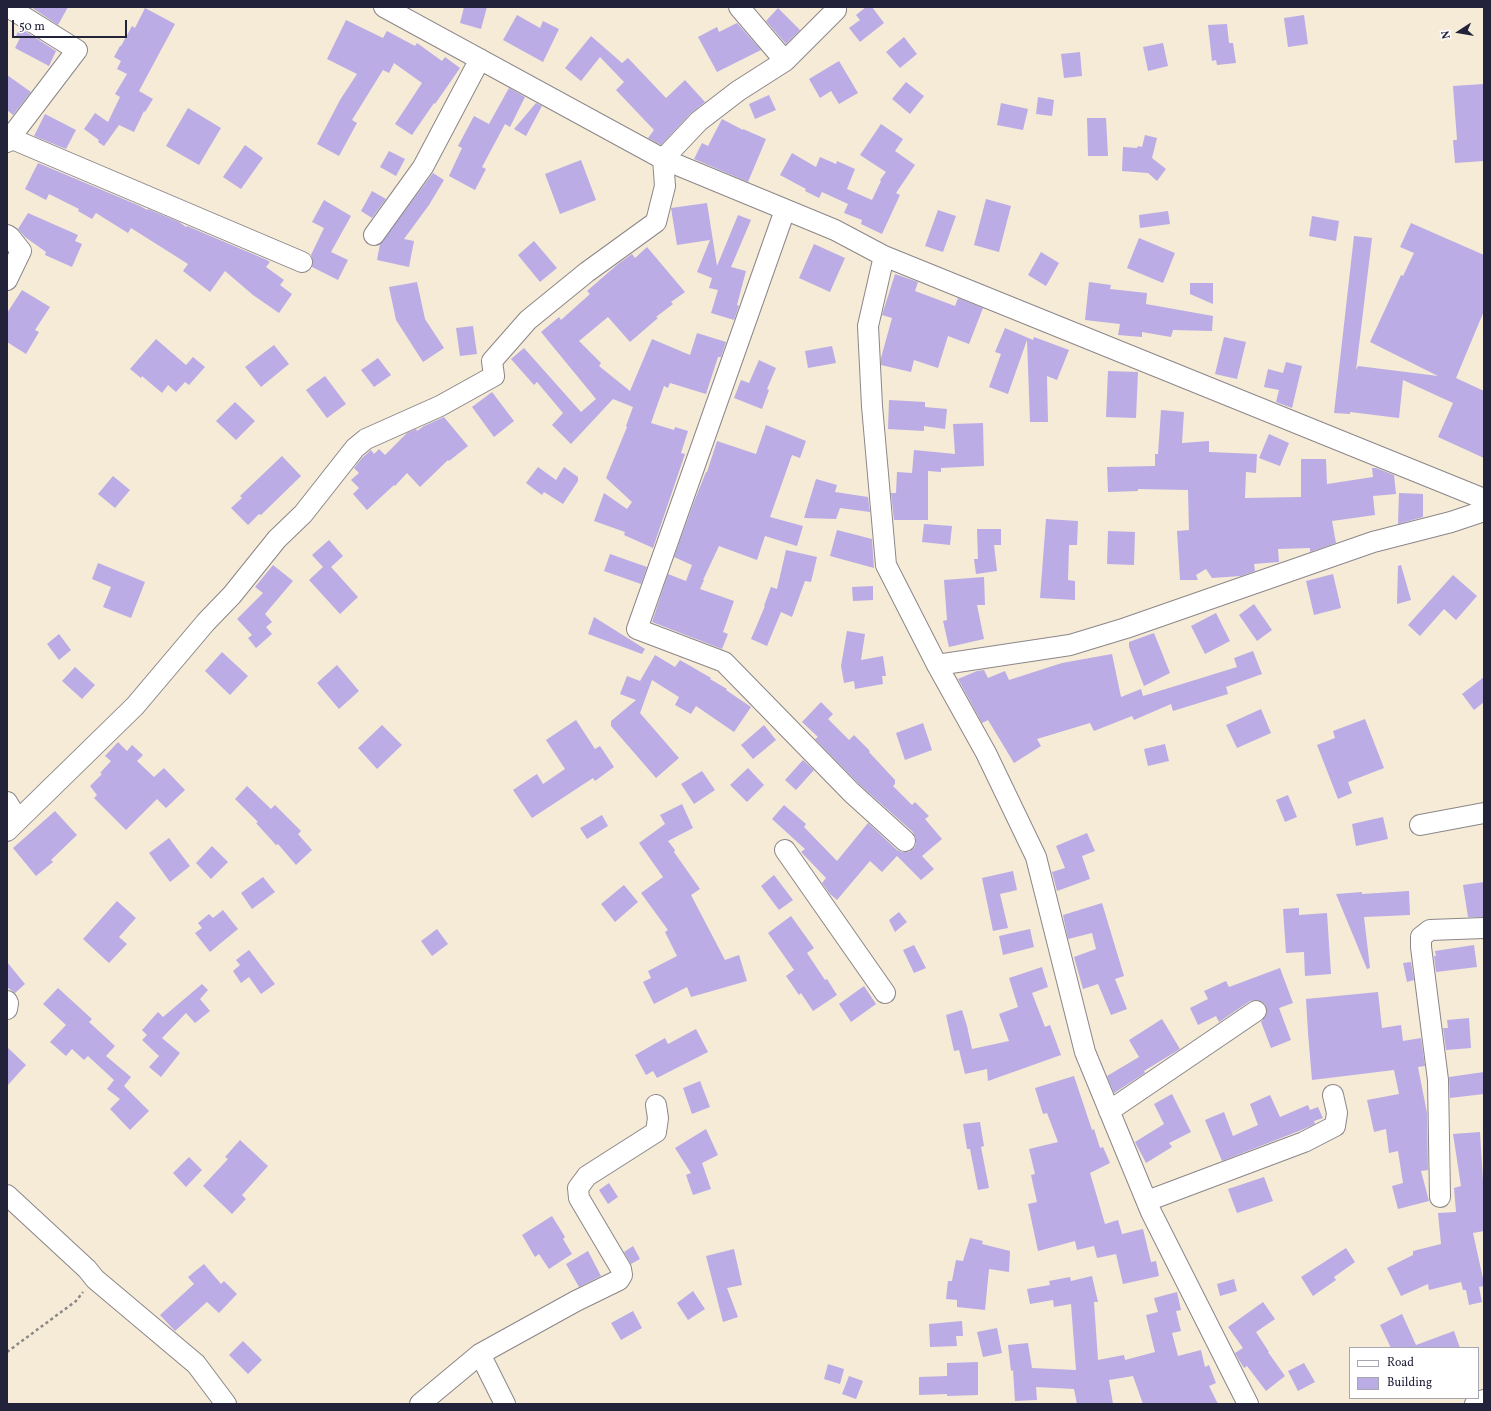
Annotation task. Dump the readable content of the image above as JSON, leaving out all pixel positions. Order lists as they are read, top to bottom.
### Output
{
  "legend": ["Road", "Building"],
  "scale_bar": "50 m",
  "north": "left"
}
